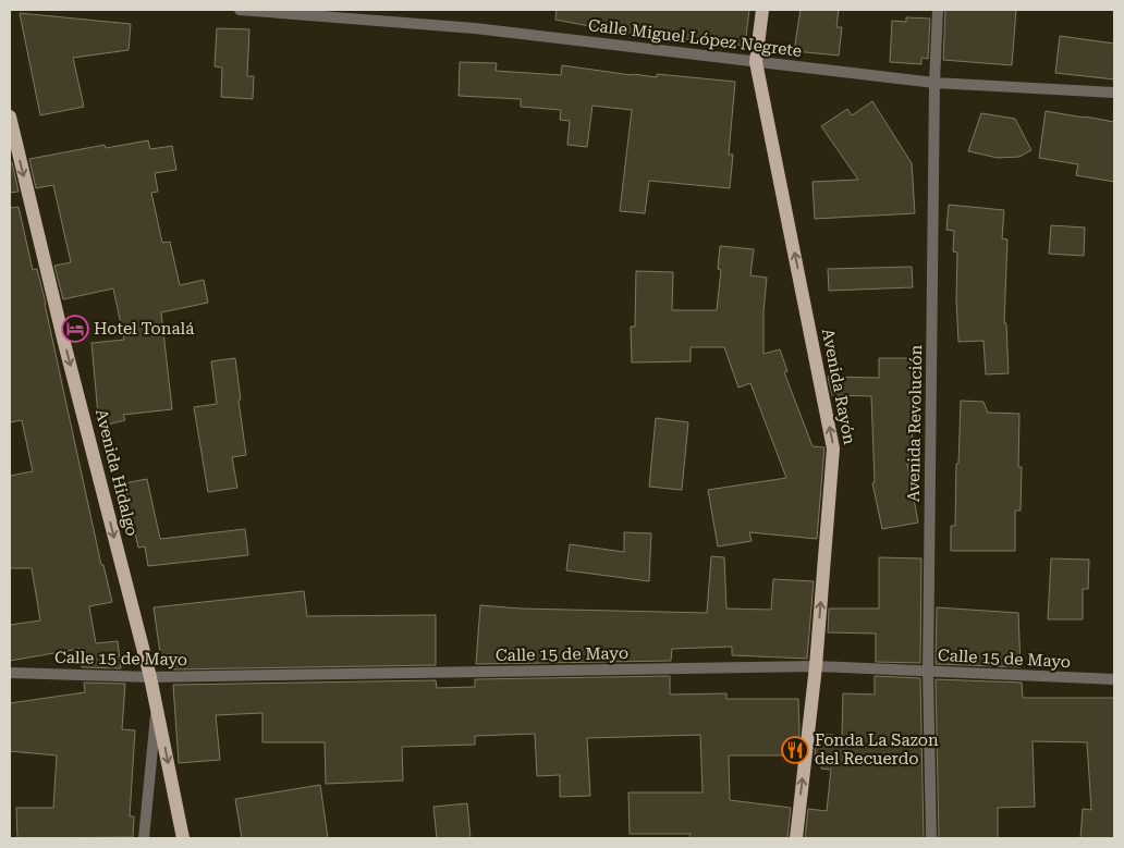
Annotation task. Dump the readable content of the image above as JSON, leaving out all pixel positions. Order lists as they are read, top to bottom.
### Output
{
  "streets": {
    "main road": ["Avenida Rayón", "Avenida Hidalgo"],
    "street": ["Calle Miguel López Negrete", "Avenida Revolución", "Calle 15 de Mayo"]
  },
  "crossings": [
    ["Calle Miguel López Negrete", "Avenida Rayón"],
    ["Calle Miguel López Negrete", "Avenida Revolución"],
    ["Avenida Rayón", "Calle 15 de Mayo"],
    ["Avenida Revolución", "Calle 15 de Mayo"],
    ["Avenida Hidalgo", "Calle 15 de Mayo"]
  ],
  "one_way": ["Avenida Rayón", "Avenida Hidalgo"],
  "places": {
    "hotel": ["Hotel Tonalá"],
    "restaurant": ["Fonda La Sazon del Recuerdo"]
  }
}
